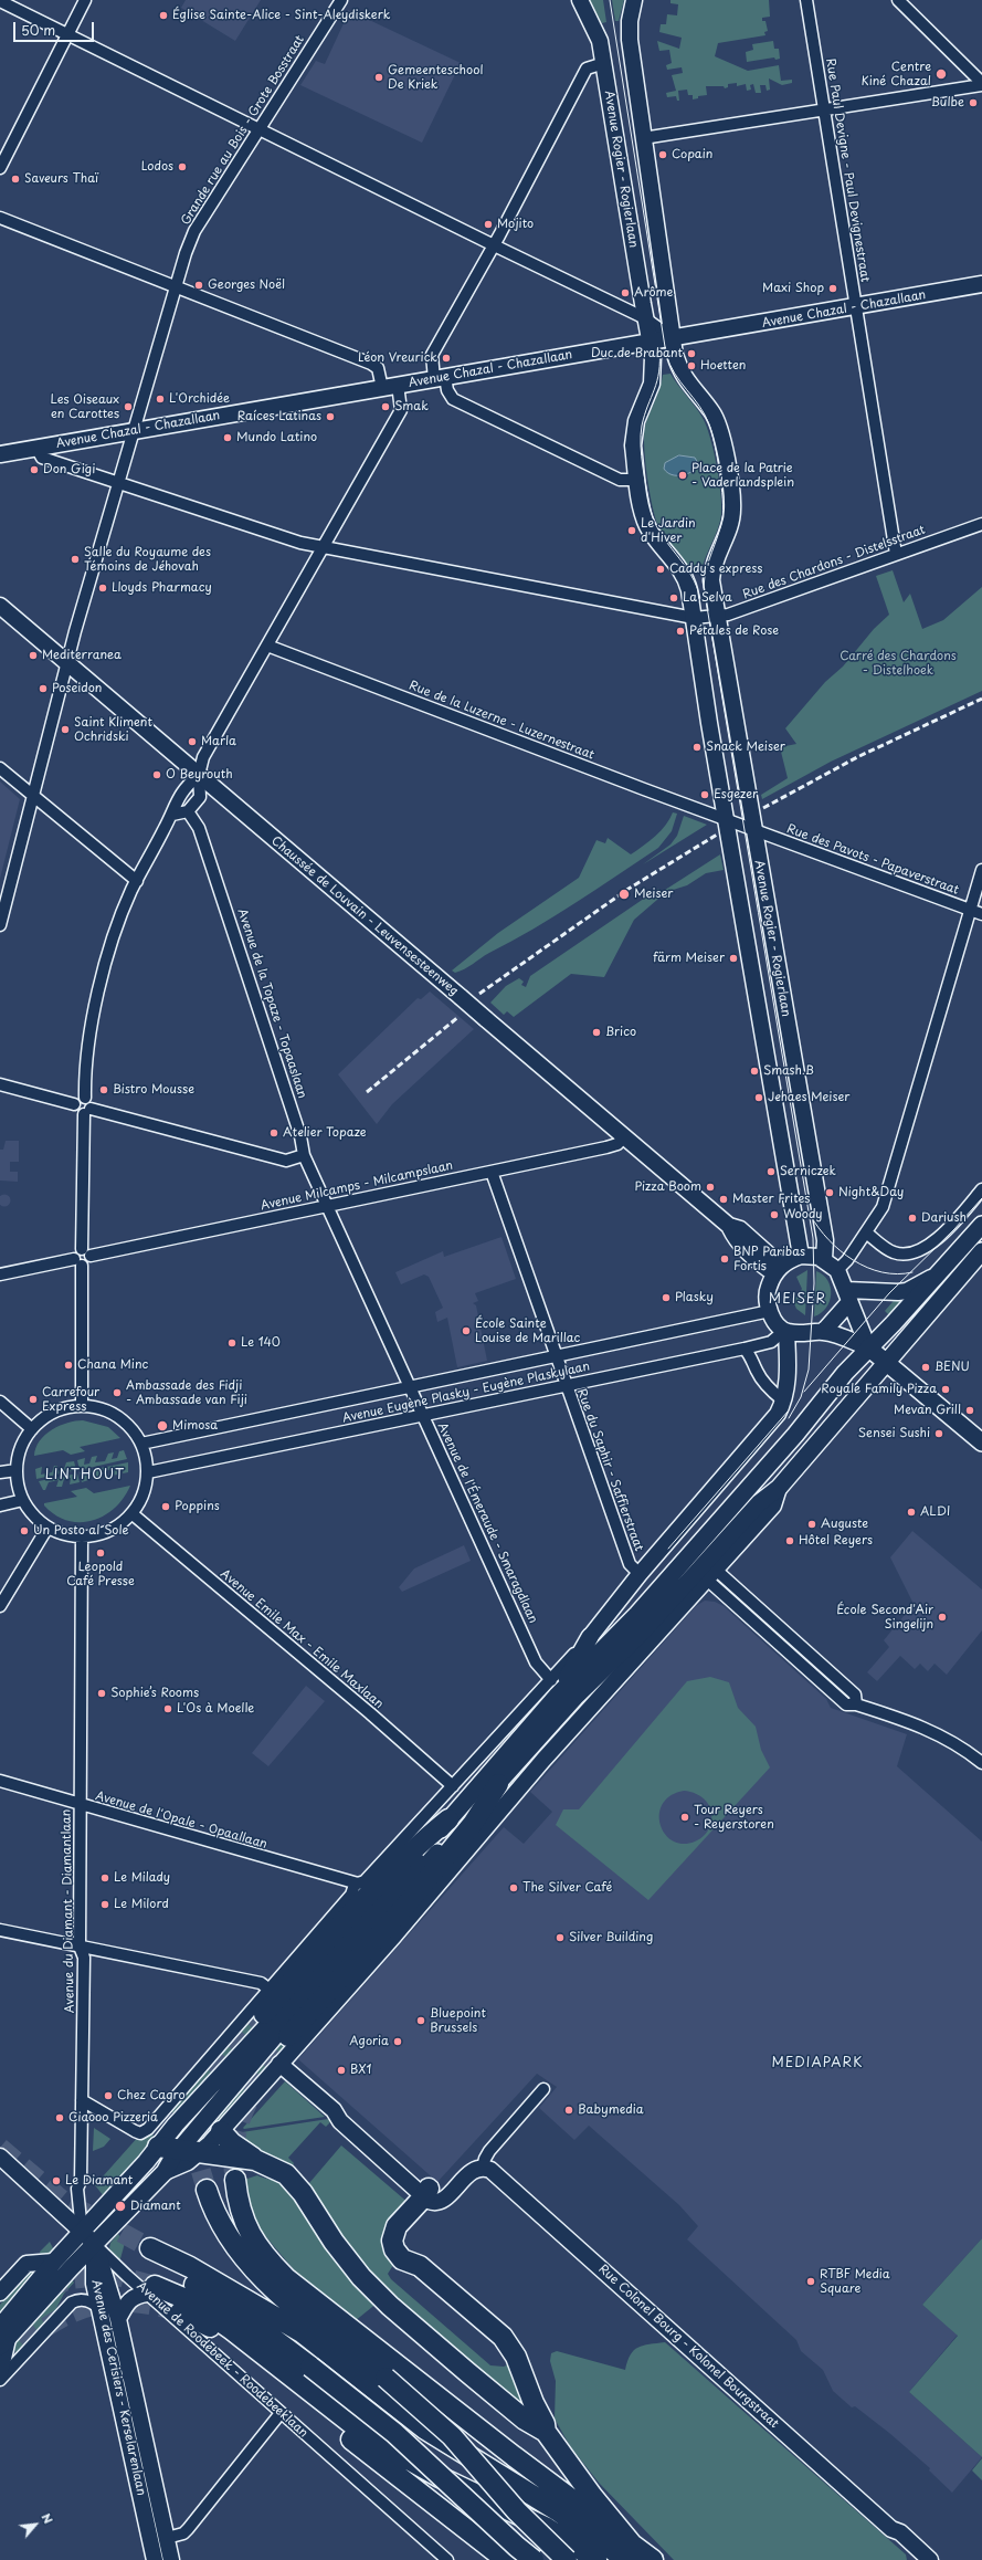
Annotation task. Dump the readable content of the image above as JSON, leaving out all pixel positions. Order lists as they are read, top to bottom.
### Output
{
  "streets": {
    "street": [
      "Grande rue au Bois - Grote Bosstraat",
      "Avenue Rogier - Rogierlaan",
      "Rue Paul Devigne - Paul Devignestraat",
      "Avenue Chazal - Chazallaan",
      "Rue des Chardons - Distelsstraat",
      "Rue de la Luzerne - Luzernestraat",
      "Rue des Pavots - Papaverstraat",
      "Chaussée de Louvain - Leuvensesteenweg",
      "Avenue de la Topaze - Topaaslaan",
      "Avenue Milcamps - Milcampslaan",
      "Avenue Eugène Plasky - Eugène Plaskylaan",
      "Rue du Saphir - Saffierstraat",
      "Avenue de l'Émeraude - Smaragdlaan",
      "Avenue Emile Max - Emile Maxlaan",
      "Avenue de l'Opale - Opaallaan",
      "Avenue du Diamant - Diamantlaan",
      "Rue Colonel Bourg - Kolonel Bourgstraat",
      "Avenue de Roodebeek - Roodebeeklaan",
      "Avenue des Cerisiers - Kerselarenlaan"
    ]
  },
  "crossings": [
    ["Grande rue au Bois - Grote Bosstraat", "Avenue Chazal - Chazallaan"],
    ["Grande rue au Bois - Grote Bosstraat", "Rue des Chardons - Distelsstraat"],
    ["Grande rue au Bois - Grote Bosstraat", "Chaussée de Louvain - Leuvensesteenweg"],
    ["Avenue Rogier - Rogierlaan", "Avenue Chazal - Chazallaan"],
    ["Avenue Rogier - Rogierlaan", "Rue des Chardons - Distelsstraat"],
    ["Avenue Rogier - Rogierlaan", "Rue de la Luzerne - Luzernestraat"],
    ["Avenue Rogier - Rogierlaan", "Rue des Pavots - Papaverstraat"],
    ["Avenue Rogier - Rogierlaan", "Chaussée de Louvain - Leuvensesteenweg"],
    ["Avenue Rogier - Rogierlaan", "Avenue Eugène Plasky - Eugène Plaskylaan"],
    ["Rue Paul Devigne - Paul Devignestraat", "Avenue Chazal - Chazallaan"],
    ["Rue Paul Devigne - Paul Devignestraat", "Rue des Chardons - Distelsstraat"],
    ["Avenue Chazal - Chazallaan", "Rue des Chardons - Distelsstraat"],
    ["Rue de la Luzerne - Luzernestraat", "Rue des Pavots - Papaverstraat"],
    ["Chaussée de Louvain - Leuvensesteenweg", "Avenue Milcamps - Milcampslaan"],
    ["Chaussée de Louvain - Leuvensesteenweg", "Avenue Eugène Plasky - Eugène Plaskylaan"],
    ["Avenue de la Topaze - Topaaslaan", "Avenue Milcamps - Milcampslaan"],
    ["Avenue de la Topaze - Topaaslaan", "Avenue de l'Émeraude - Smaragdlaan"],
    ["Avenue Milcamps - Milcampslaan", "Rue du Saphir - Saffierstraat"],
    ["Avenue Milcamps - Milcampslaan", "Avenue de l'Émeraude - Smaragdlaan"],
    ["Avenue Eugène Plasky - Eugène Plaskylaan", "Rue du Saphir - Saffierstraat"],
    ["Avenue Eugène Plasky - Eugène Plaskylaan", "Avenue de l'Émeraude - Smaragdlaan"],
    ["Avenue Eugène Plasky - Eugène Plaskylaan", "Avenue Emile Max - Emile Maxlaan"],
    ["Avenue Eugène Plasky - Eugène Plaskylaan", "Avenue du Diamant - Diamantlaan"],
    ["Avenue Emile Max - Emile Maxlaan", "Avenue du Diamant - Diamantlaan"],
    ["Avenue de l'Opale - Opaallaan", "Avenue du Diamant - Diamantlaan"],
    ["Avenue du Diamant - Diamantlaan", "Avenue de Roodebeek - Roodebeeklaan"],
    ["Avenue de Roodebeek - Roodebeeklaan", "Avenue des Cerisiers - Kerselarenlaan"]
  ],
  "districts": ["MEISER", "LINTHOUT", "MEDIAPARK"],
  "parks": ["Carré des Chardons - Distelhoek"],
  "places": [
    "Église Sainte-Alice - Sint-Aleydiskerk",
    "Centre Kiné Chazal",
    "Gemeenteschool De Kriek",
    "Bulbe",
    "Copain",
    "Lodos",
    "Saveurs Thaï",
    "Mojito",
    "Georges Noël",
    "Maxi Shop",
    "Arôme",
    "Duc de Brabant",
    "Léon Vreurick",
    "Hoetten",
    "L'Orchidée",
    "Les Oiseaux en Carottes",
    "Smak",
    "Raíces Latinas",
    "Mundo Latino",
    "Don Gigi",
    "Place de la Patrie - Vaderlandsplein",
    "Le Jardin d'Hiver",
    "Salle du Royaume des Témoins de Jéhovah",
    "Caddy's express",
    "Lloyds Pharmacy",
    "La Selva",
    "Pétales de Rose",
    "Mediterranea",
    "Poseidon",
    "Saint Kliment Ochridski",
    "Marla",
    "Snack Meiser",
    "O Beyrouth",
    "Esgezer",
    "Meiser",
    "färm Meiser",
    "Brico",
    "Smash.B",
    "Bistro Mousse",
    "Jehaes Meiser",
    "Atelier Topaze",
    "Serniczek",
    "Pizza Boom",
    "Night&Day",
    "Master Frites",
    "Woody",
    "Dariush",
    "BNP Paribas Fortis",
    "Plasky",
    "École Sainte Louise de Marillac",
    "Le 140",
    "Chana Minc",
    "BENU",
    "Royale Family Pizza",
    "Ambassade des Fidji - Ambassade van Fiji",
    "Carrefour Express",
    "Mevan Grill",
    "Mimosa",
    "Sensei Sushi",
    "Poppins",
    "ALDI",
    "Auguste",
    "Un Posto al Sole",
    "Hôtel Reyers",
    "Leopold Café Presse",
    "École Second'Air Singelijn",
    "Sophie’s Rooms",
    "L'Os à Moelle",
    "Tour Reyers - Reyerstoren",
    "Le Milady",
    "The Silver Café",
    "Le Milord",
    "Silver Building",
    "Bluepoint Brussels",
    "Agoria",
    "BX1",
    "Chez Cagro",
    "Babymedia",
    "Ciaooo Pizzeria",
    "Le Diamant",
    "Diamant",
    "RTBF Media Square"
  ],
  "scale_bar": "50 m",
  "north": "top right"
}
